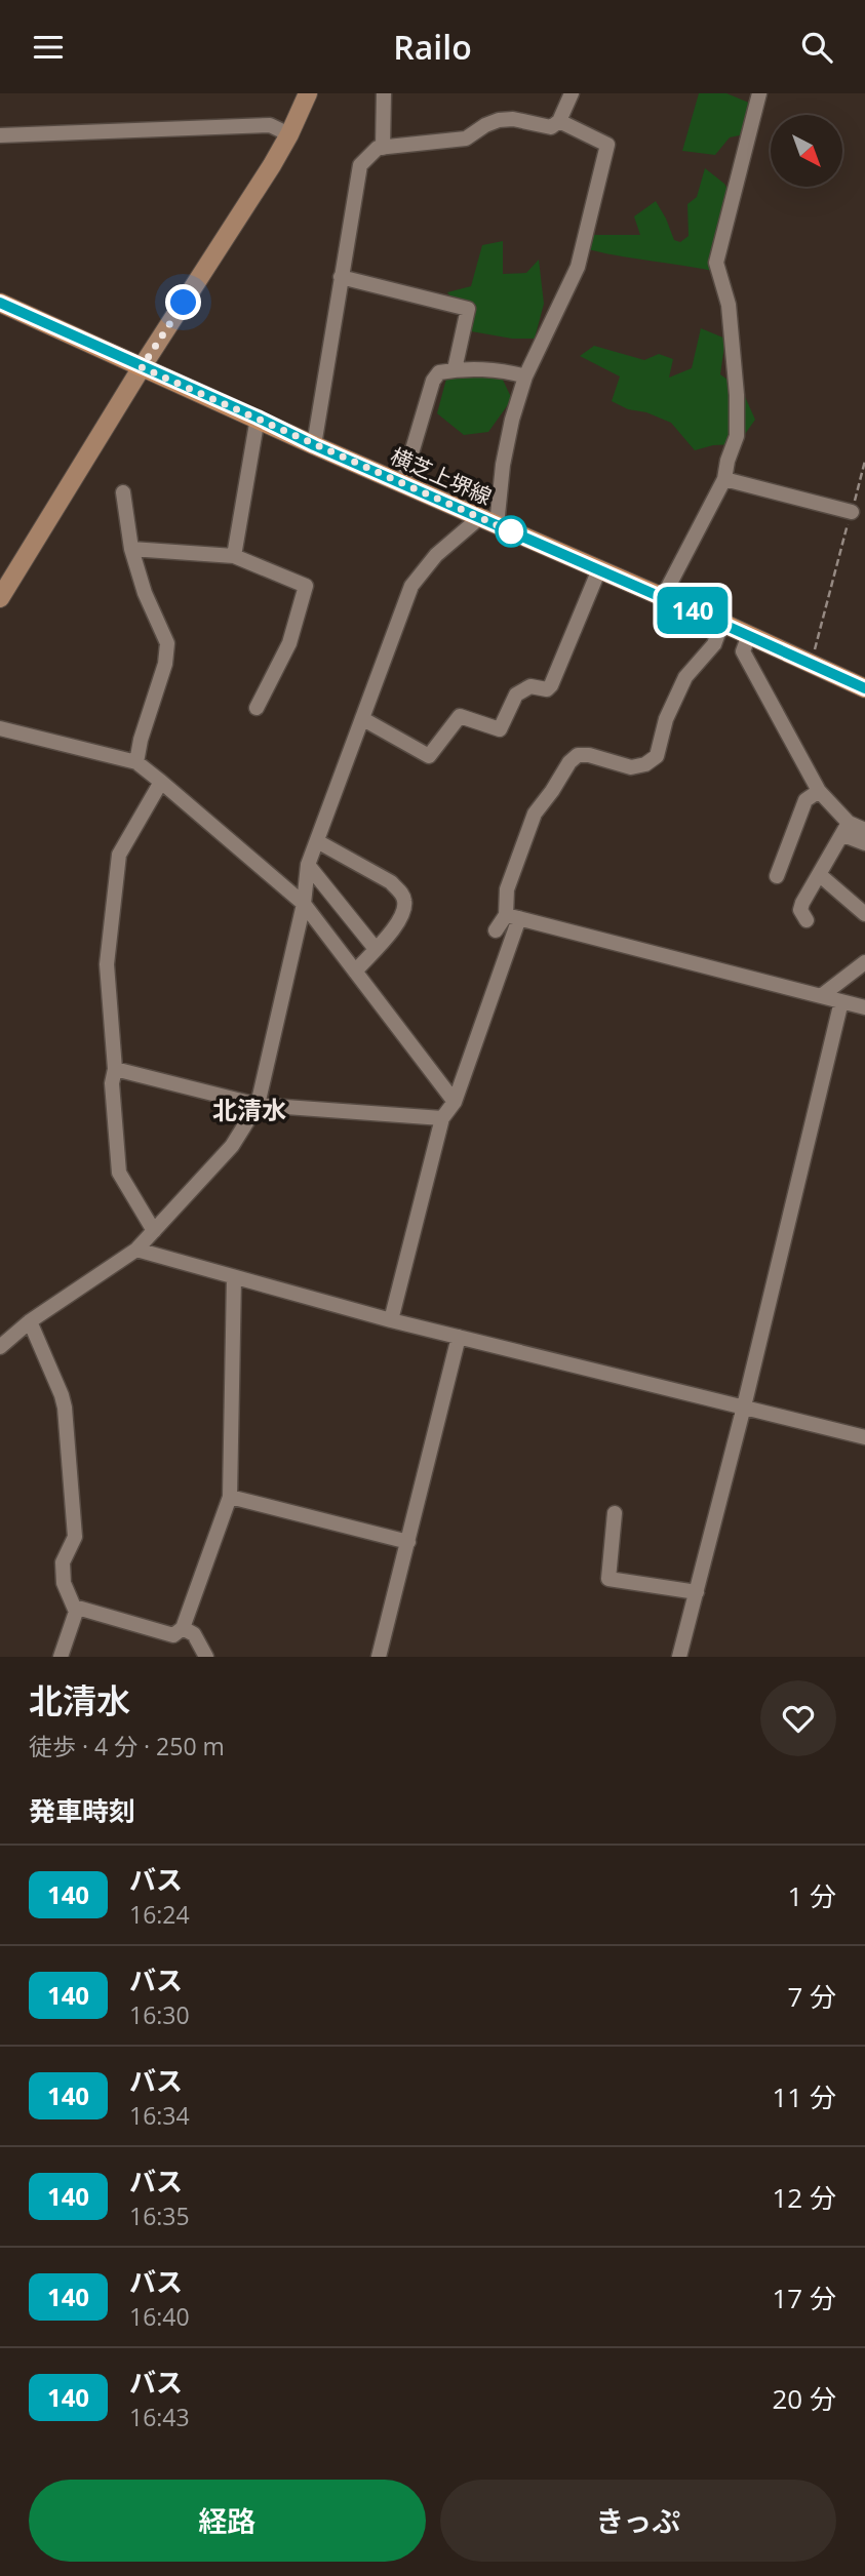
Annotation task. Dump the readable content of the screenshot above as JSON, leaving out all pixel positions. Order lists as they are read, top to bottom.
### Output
{
  "streets": {
    "main road": ["横芝上堺線"]
  },
  "districts": ["北清水"],
  "lines": ["bus line 140"],
  "north": "bottom right",
  "page": {
    "header": "Railo",
    "on_map": "140",
    "heading": [
      ["北清水", "徒歩 · 4 分 · 250 m"],
      "発車時刻"
    ],
    "list": [
      {
        "mark": "140",
        "name": "バス",
        "note": "16:24",
        "value": "1 分"
      },
      {
        "mark": "140",
        "name": "バス",
        "note": "16:30",
        "value": "7 分"
      },
      {
        "mark": "140",
        "name": "バス",
        "note": "16:34",
        "value": "11 分"
      },
      {
        "mark": "140",
        "name": "バス",
        "note": "16:35",
        "value": "12 分"
      },
      {
        "mark": "140",
        "name": "バス",
        "note": "16:40",
        "value": "17 分"
      },
      {
        "mark": "140",
        "name": "バス",
        "note": "16:43",
        "value": "20 分"
      }
    ],
    "buttons": ["経路", "きっぷ"]
  }
}
